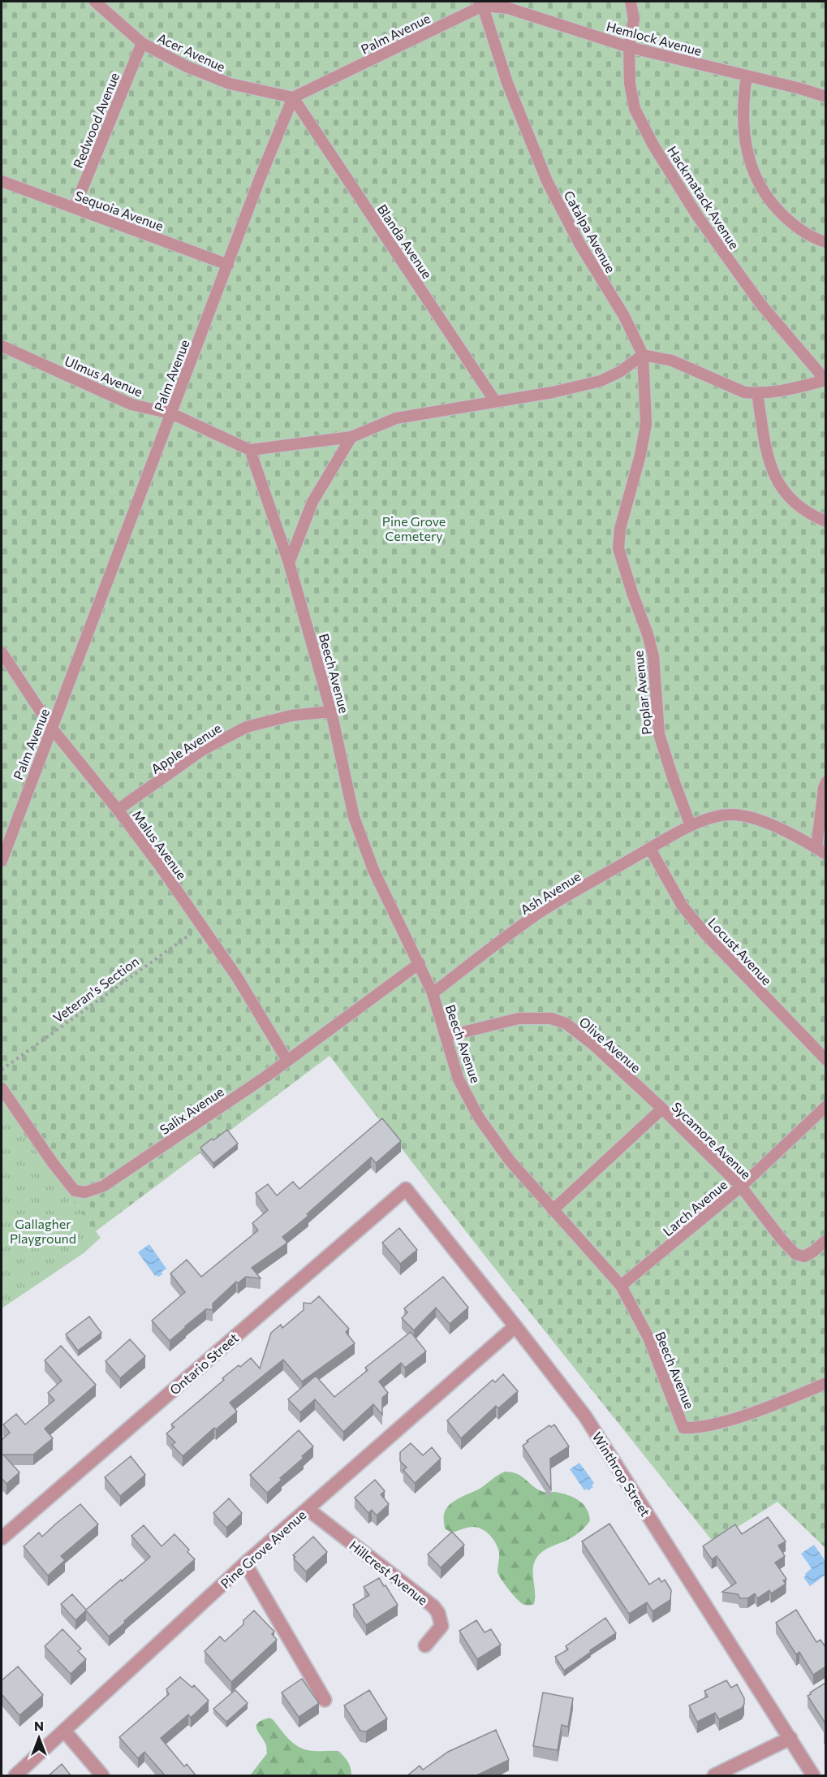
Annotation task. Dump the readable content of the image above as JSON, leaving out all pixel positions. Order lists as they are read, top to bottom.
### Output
{
  "streets": {
    "street": [
      "Ontario Street",
      "Winthrop Street",
      "Pine Grove Avenue",
      "Hillcrest Avenue"
    ],
    "lane": [
      "Palm Avenue",
      "Hemlock Avenue",
      "Acer Avenue",
      "Redwood Avenue",
      "Hackmatack Avenue",
      "Sequoia Avenue",
      "Catalpa Avenue",
      "Blanda Avenue",
      "Ulmus Avenue",
      "Beech Avenue",
      "Poplar Avenue",
      "Apple Avenue",
      "Malus Avenue",
      "Ash Avenue",
      "Locust Avenue",
      "Olive Avenue",
      "Salix Avenue",
      "Sycamore Avenue",
      "Larch Avenue"
    ],
    "path": ["Veteran's Section"]
  },
  "crossings": [
    ["Palm Avenue", "Hemlock Avenue"],
    ["Palm Avenue", "Acer Avenue"],
    ["Palm Avenue", "Sequoia Avenue"],
    ["Palm Avenue", "Catalpa Avenue"],
    ["Palm Avenue", "Blanda Avenue"],
    ["Palm Avenue", "Ulmus Avenue"],
    ["Palm Avenue", "Malus Avenue"],
    ["Hemlock Avenue", "Hackmatack Avenue"],
    ["Hemlock Avenue", "Catalpa Avenue"],
    ["Acer Avenue", "Redwood Avenue"],
    ["Acer Avenue", "Blanda Avenue"],
    ["Redwood Avenue", "Sequoia Avenue"],
    ["Catalpa Avenue", "Poplar Avenue"],
    ["Ulmus Avenue", "Beech Avenue"],
    ["Beech Avenue", "Apple Avenue"],
    ["Beech Avenue", "Ash Avenue"],
    ["Beech Avenue", "Olive Avenue"],
    ["Beech Avenue", "Salix Avenue"],
    ["Beech Avenue", "Sycamore Avenue"],
    ["Beech Avenue", "Larch Avenue"],
    ["Poplar Avenue", "Ash Avenue"],
    ["Apple Avenue", "Malus Avenue"],
    ["Malus Avenue", "Veteran's Section"],
    ["Malus Avenue", "Salix Avenue"],
    ["Ash Avenue", "Locust Avenue"],
    ["Olive Avenue", "Sycamore Avenue"],
    ["Sycamore Avenue", "Larch Avenue"],
    ["Ontario Street", "Winthrop Street"],
    ["Winthrop Street", "Pine Grove Avenue"],
    ["Pine Grove Avenue", "Hillcrest Avenue"]
  ],
  "parks": ["Pine Grove Cemetery", "Gallagher Playground"],
  "north": "top"
}
